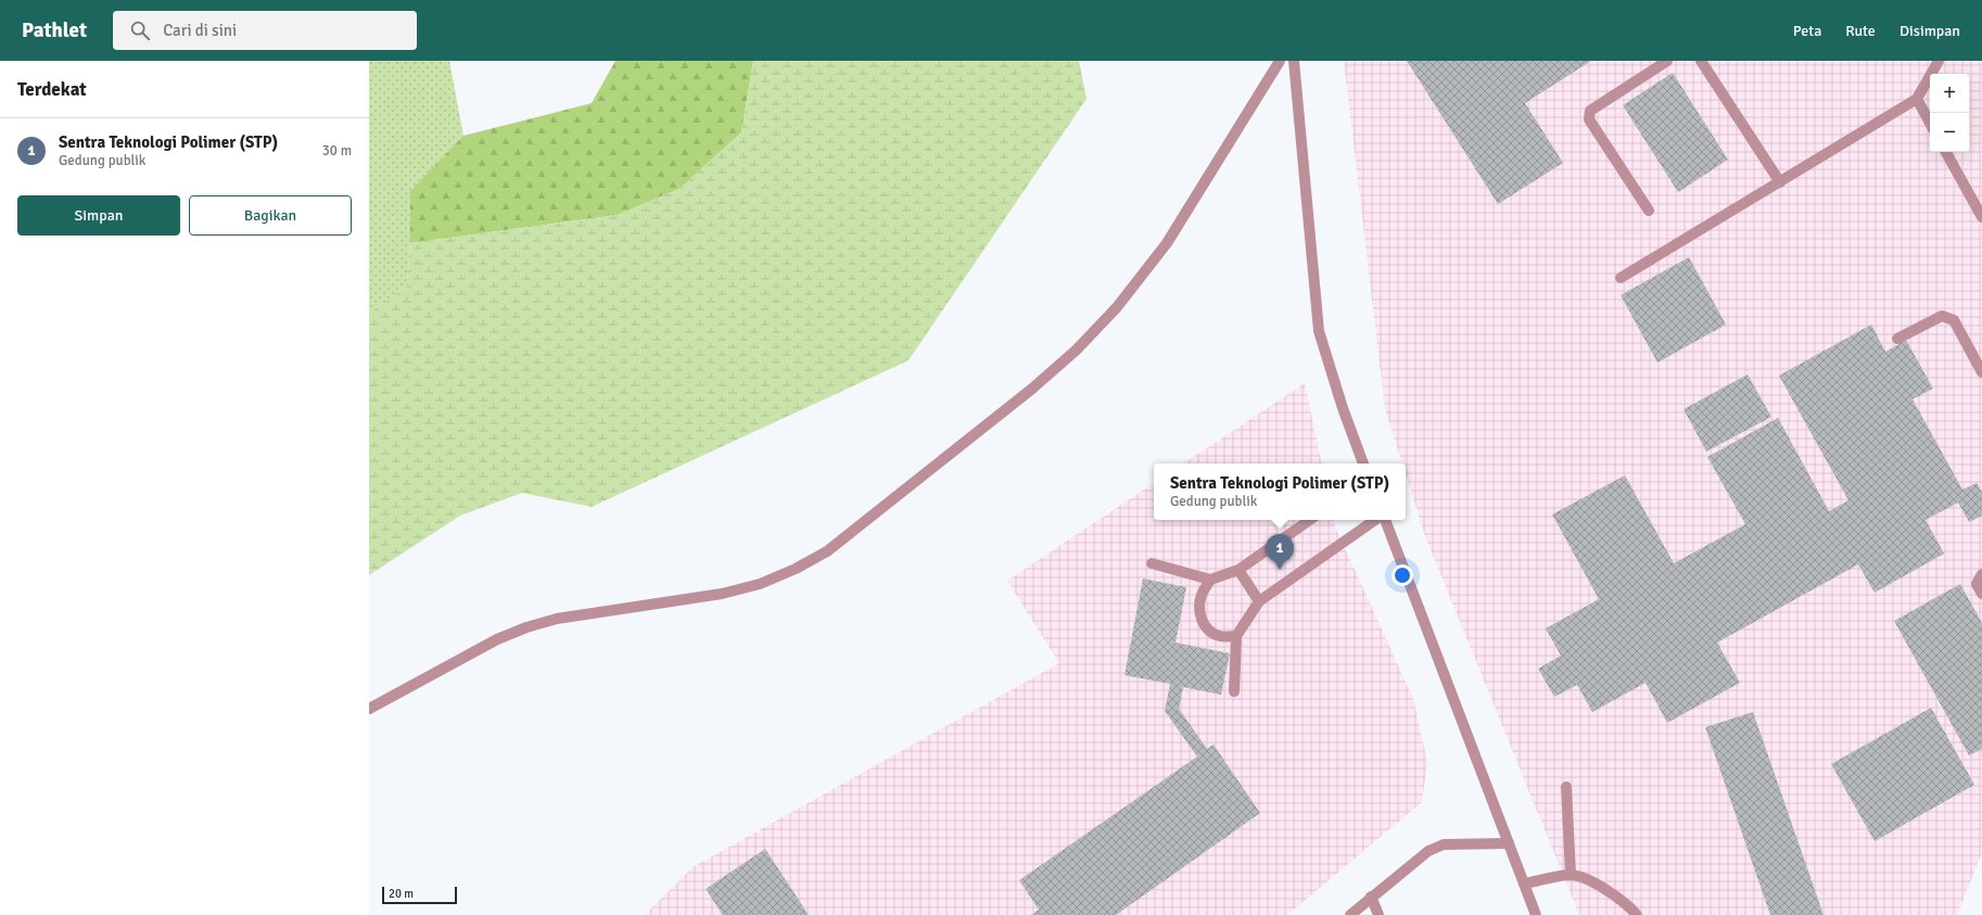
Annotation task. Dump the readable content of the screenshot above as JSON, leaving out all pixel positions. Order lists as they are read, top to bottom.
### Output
{
  "scale_bar": "20 m",
  "page": {
    "header": "Pathlet",
    "search": "Cari di sini",
    "nav": ["Peta", "Rute", "Disimpan"],
    "heading": "Terdekat",
    "map_buttons": ["+", "−"],
    "list": [
      {
        "mark": "1",
        "name": "Sentra Teknologi Polimer (STP)",
        "note": "Gedung publik",
        "value": "30 m"
      }
    ],
    "buttons": ["Simpan", "Bagikan"],
    "popup": ["Sentra Teknologi Polimer (STP)", "Gedung publik"],
    "pins": "1",
    "scale": "20 m"
  }
}
